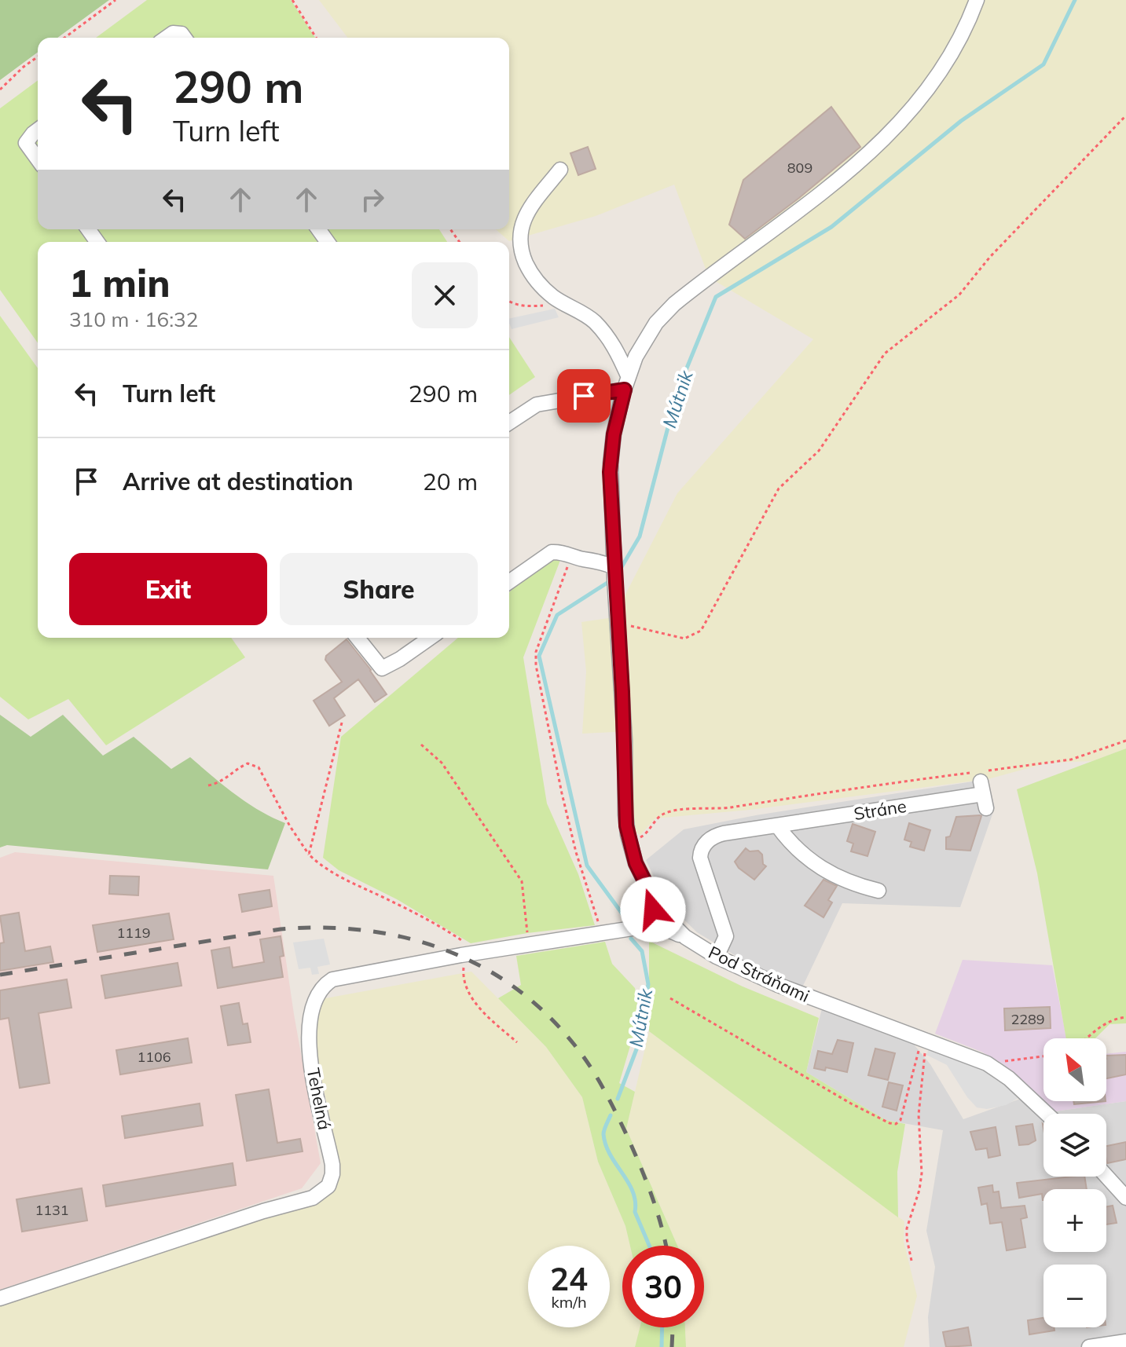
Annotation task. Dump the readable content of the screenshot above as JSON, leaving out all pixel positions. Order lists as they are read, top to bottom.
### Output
{
  "streets": {
    "street": ["Stráne", "Pod Stráňami", "Tehelná"]
  },
  "crossings": [
    ["Stráne", "Pod Stráňami"],
    ["Pod Stráňami", "Tehelná"]
  ],
  "water": ["Mútnik"],
  "house_numbers": [
    "809",
    "1119",
    "2289",
    "1106",
    "1131"
  ],
  "north": "top left",
  "page": {
    "turn": ["290 m", "Turn left"],
    "heading": ["1 min", "310 m · 16:32"],
    "list": [
      {
        "name": "Turn left",
        "value": "290 m"
      },
      {
        "name": "Arrive at destination",
        "value": "20 m"
      }
    ],
    "buttons": ["Exit", "Share"],
    "map_buttons": ["+", "−"],
    "speed": "24 km/h",
    "limit": "30"
  }
}
